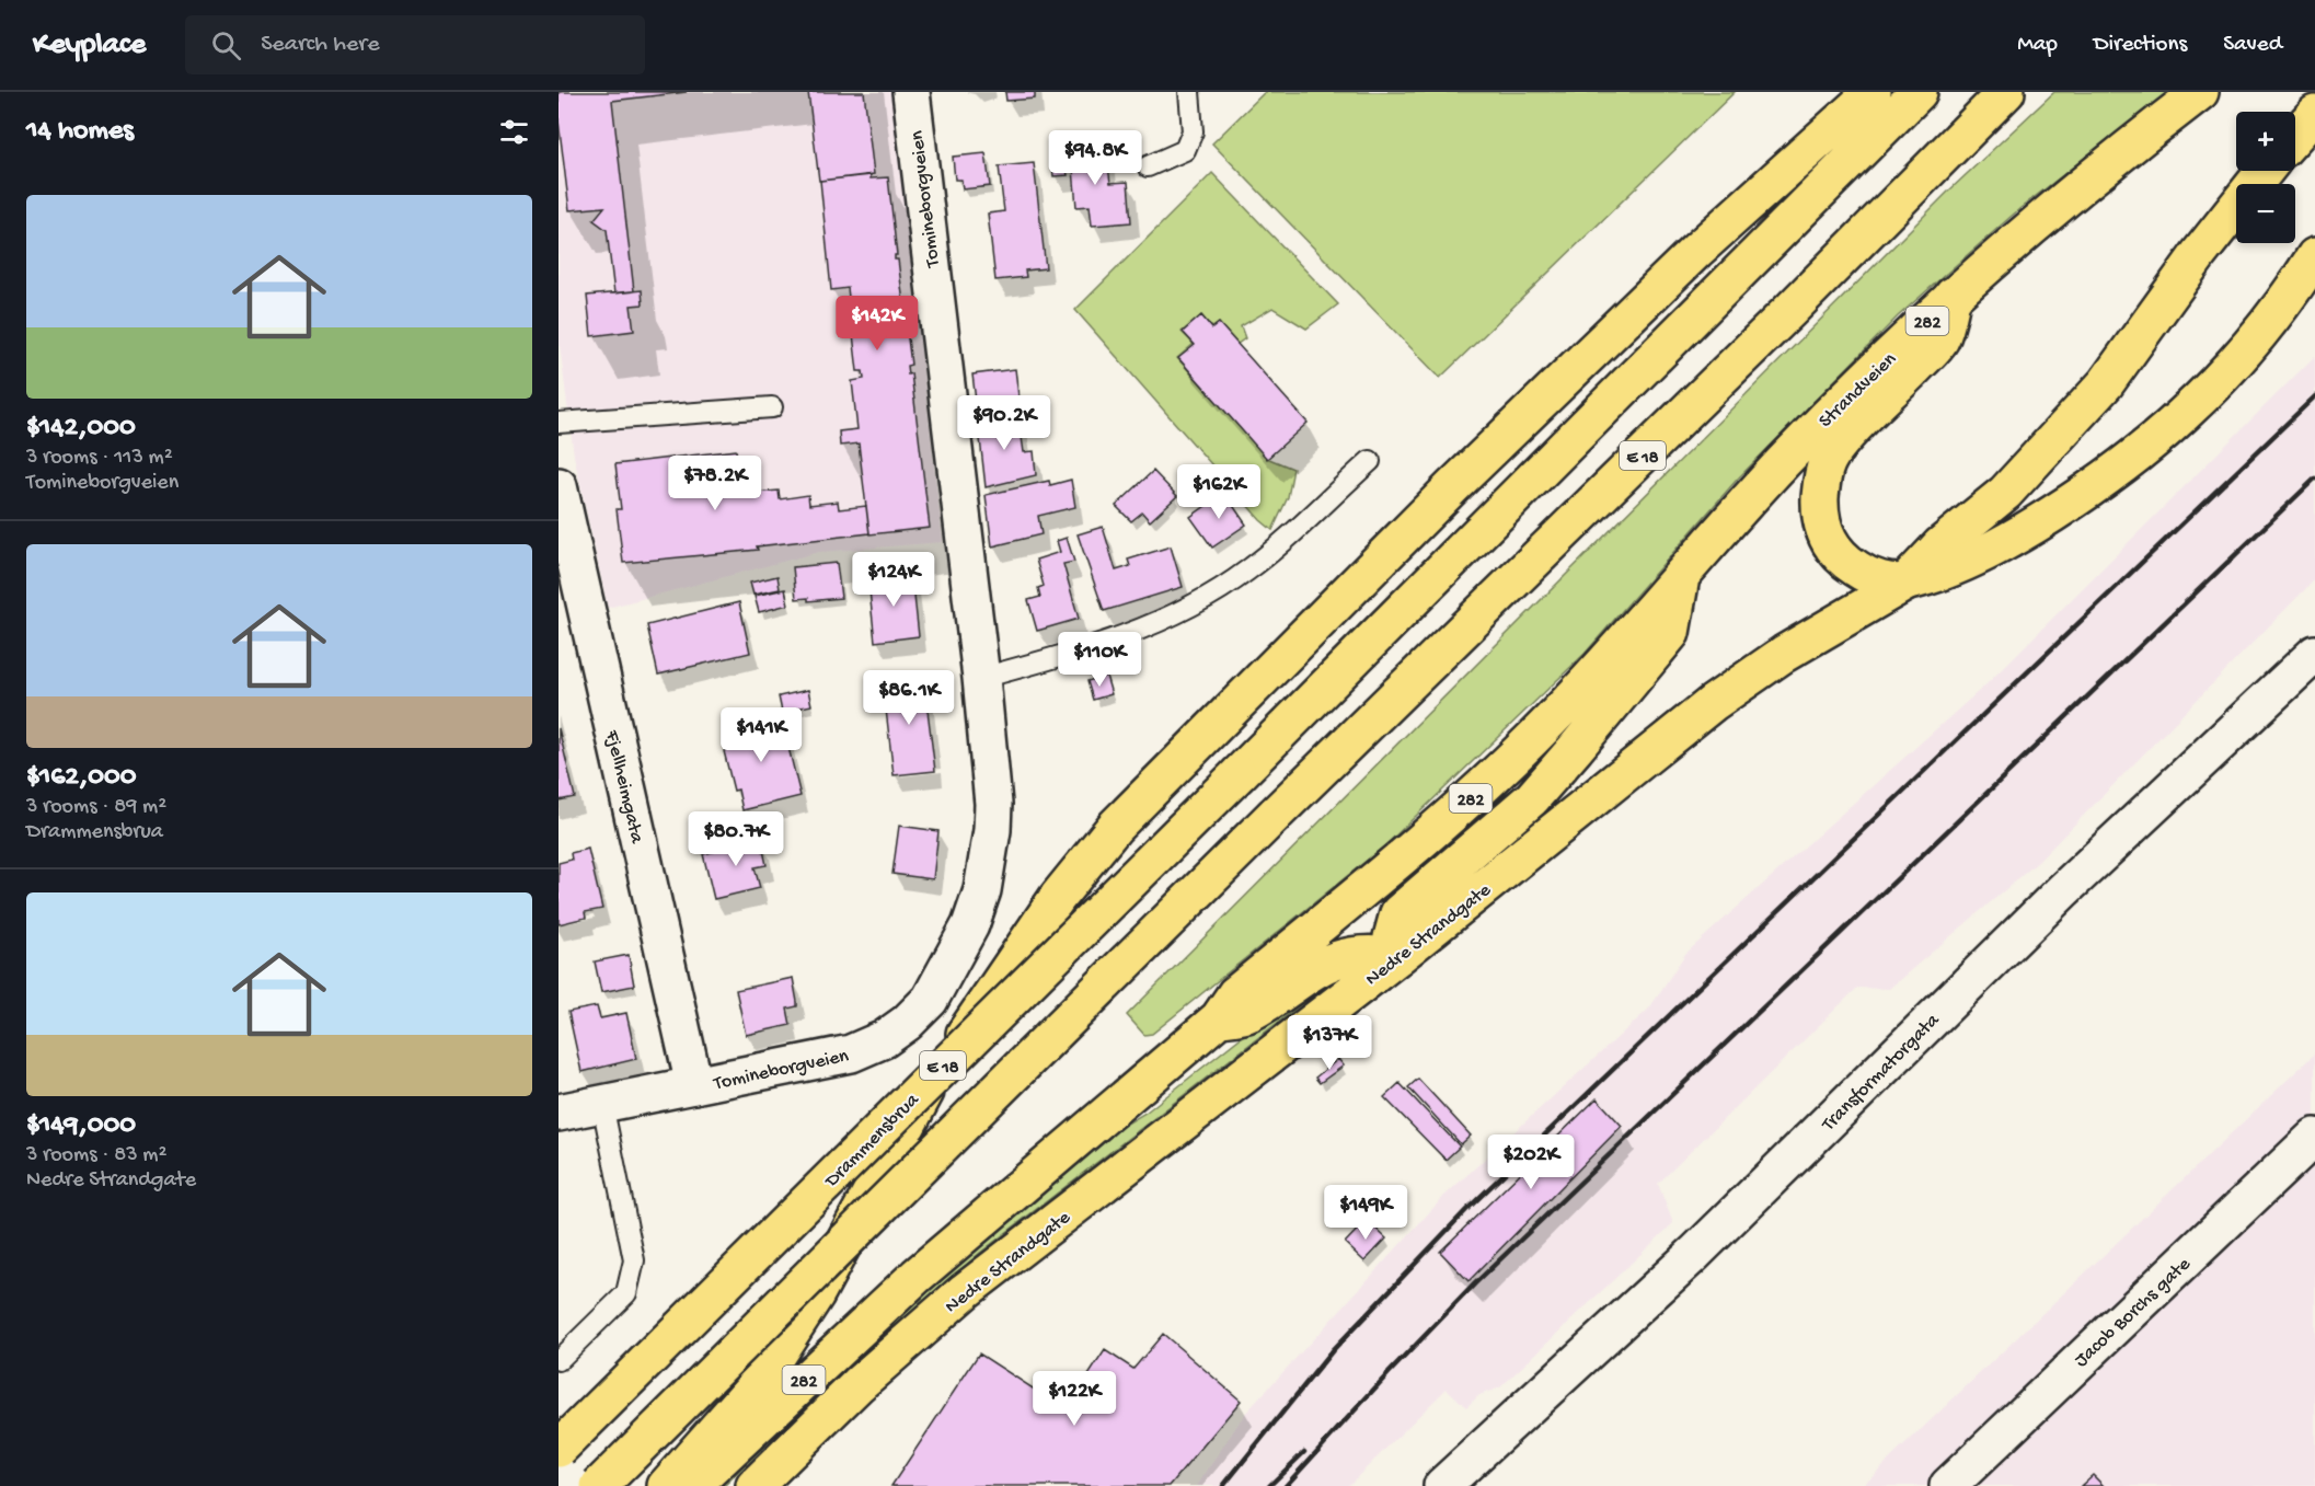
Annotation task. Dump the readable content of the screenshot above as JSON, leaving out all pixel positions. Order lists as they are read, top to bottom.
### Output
{
  "streets": {
    "main road": [
      "282",
      "Strandveien",
      "E 18",
      "Nedre Strandgate",
      "Drammensbrua"
    ],
    "street": [
      "Tomineborgveien",
      "Fjellheimgata",
      "Transformatorgata",
      "Jacob Borchs gate"
    ]
  },
  "crossings": [
    ["Tomineborgveien", "Fjellheimgata"],
    ["282", "Strandveien"],
    ["282", "Nedre Strandgate"]
  ],
  "page": {
    "header": "Keyplace",
    "search": "Search here",
    "nav": ["Map", "Directions", "Saved"],
    "heading": "14 homes",
    "map_buttons": ["+", "−"],
    "price": [
      "$94.8K",
      "$142K",
      "$90.2K",
      "$78.2K",
      "$162K",
      "$124K",
      "$110K",
      "$86.1K",
      "$141K",
      "$80.7K",
      "$137K",
      "$202K",
      "$149K",
      "$122K"
    ],
    "list": [
      {
        "name": "$142,000",
        "note": "3 rooms · 113 m² · Tomineborgveien"
      },
      {
        "name": "$162,000",
        "note": "3 rooms · 89 m² · Drammensbrua"
      },
      {
        "name": "$149,000",
        "note": "3 rooms · 83 m² · Nedre Strandgate"
      }
    ]
  }
}
